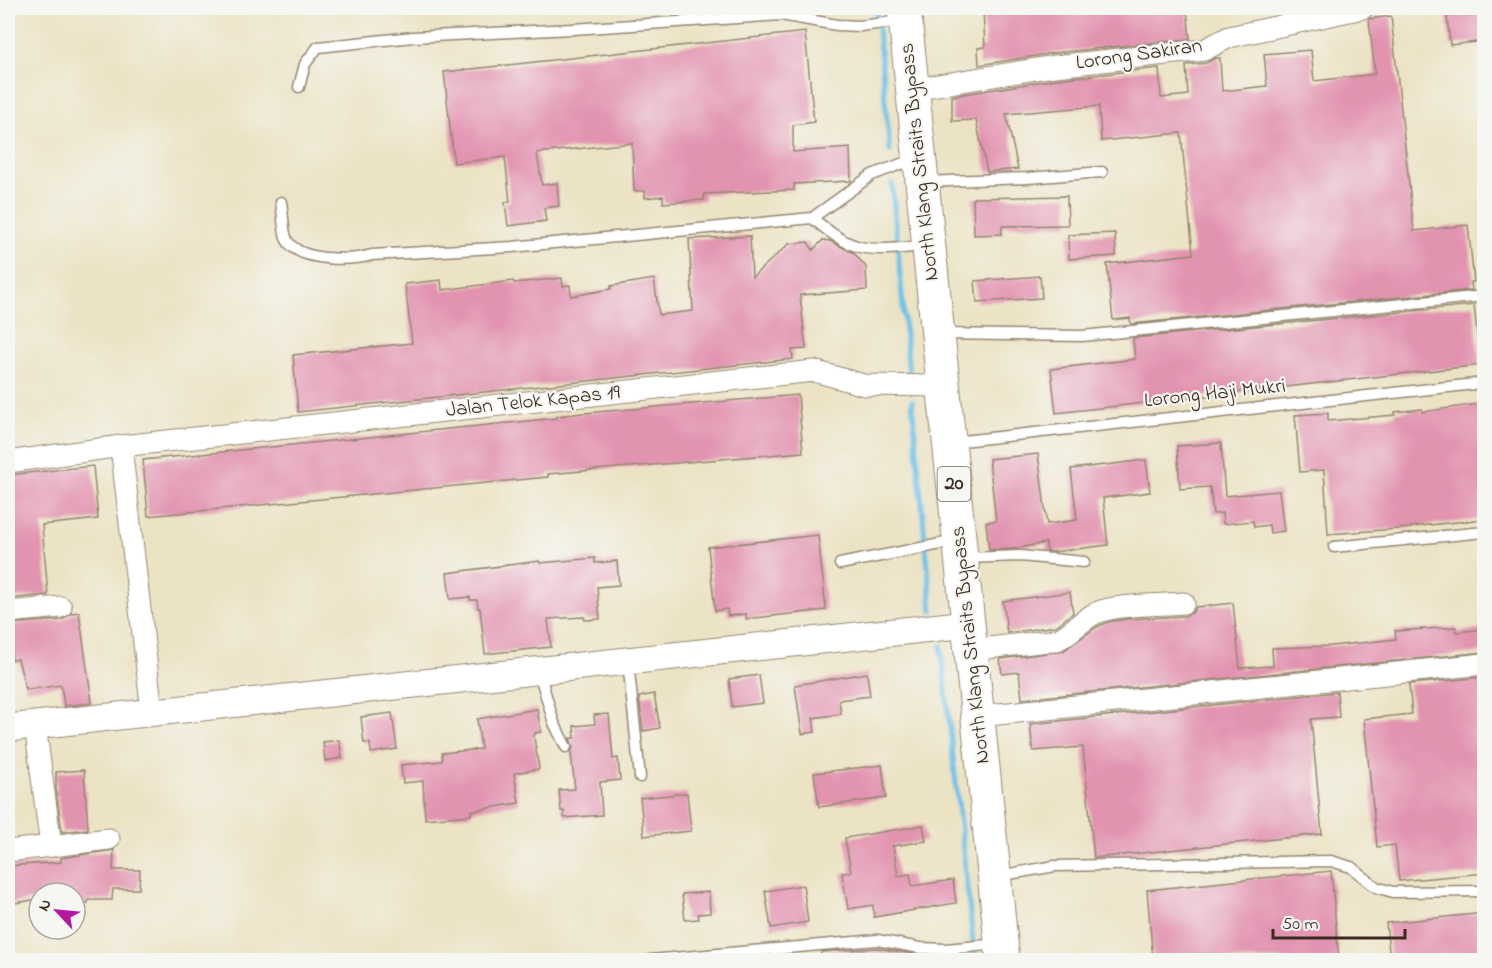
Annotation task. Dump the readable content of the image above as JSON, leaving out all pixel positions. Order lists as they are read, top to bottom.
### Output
{
  "streets": {
    "highway": ["North Klang Straits Bypass", "20"],
    "street": ["Lorong Sakiran", "Jalan Telok Kapas 19"],
    "lane": ["Lorong Haji Mukri"]
  },
  "crossings": [
    ["Lorong Sakiran", "North Klang Straits Bypass"],
    ["North Klang Straits Bypass", "Lorong Haji Mukri"],
    ["North Klang Straits Bypass", "Jalan Telok Kapas 19"]
  ],
  "scale_bar": "50 m",
  "north": "top left"
}
